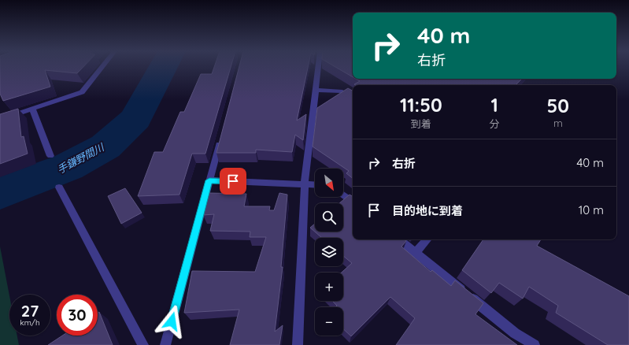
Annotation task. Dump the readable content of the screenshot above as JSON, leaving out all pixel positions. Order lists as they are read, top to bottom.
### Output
{
  "water": ["手鎌野間川"],
  "north": "bottom right",
  "page": {
    "turn": ["40 m", "右折"],
    "eta": [
      "11:50",
      "到着",
      "1",
      "分",
      "50",
      "m"
    ],
    "list": [
      {
        "name": "右折",
        "value": "40 m"
      },
      {
        "name": "目的地に到着",
        "value": "10 m"
      }
    ],
    "map_buttons": ["+", "−"],
    "speed": "27 km/h",
    "limit": "30"
  }
}
